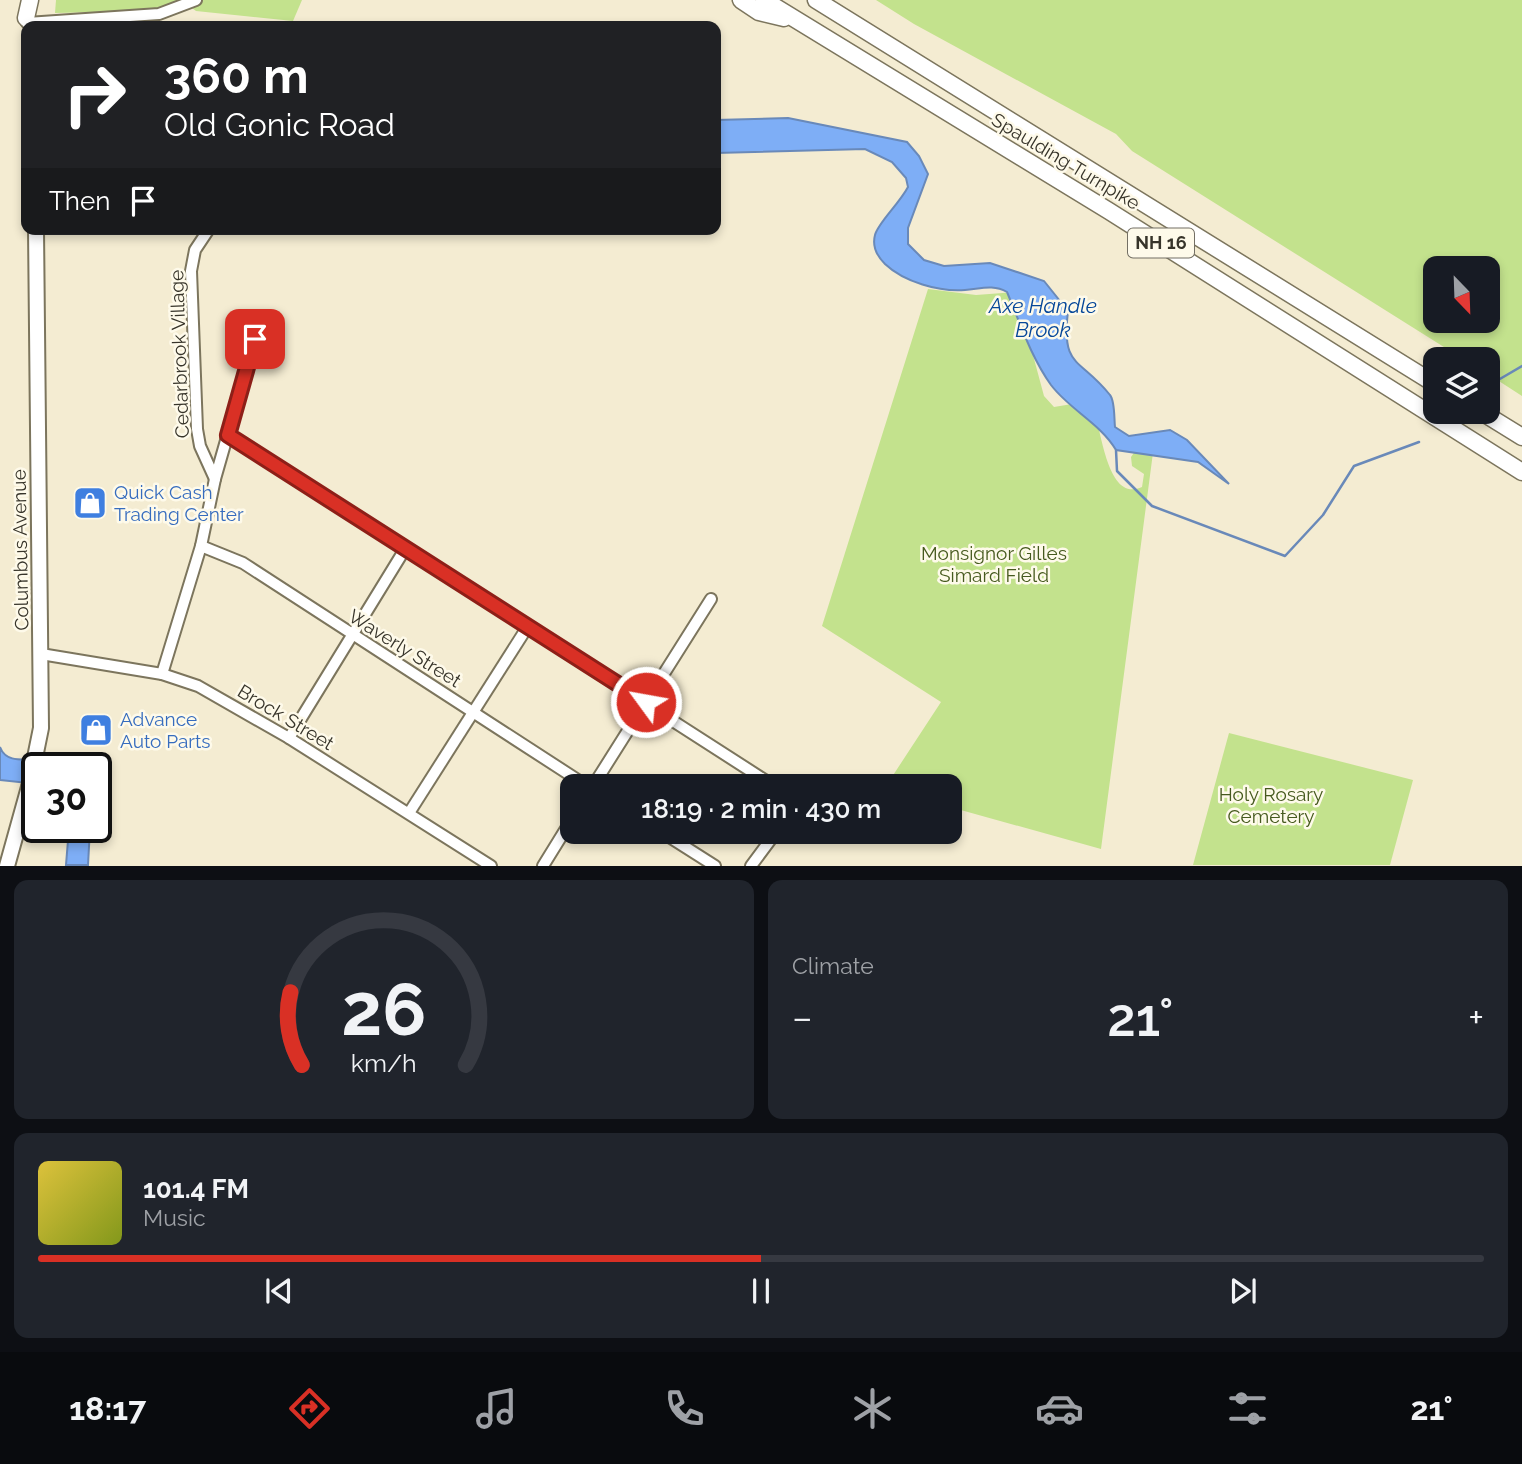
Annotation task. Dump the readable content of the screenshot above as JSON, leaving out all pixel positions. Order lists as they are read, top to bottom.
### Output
{
  "streets": {
    "highway": ["Spaulding Turnpike", "NH 16"],
    "main road": ["Columbus Avenue"],
    "street": ["Cedarbrook Village", "Waverly Street", "Brock Street"]
  },
  "crossings": [
    ["Columbus Avenue", "Brock Street"]
  ],
  "water": ["Axe Handle Brook"],
  "parks": ["Monsignor Gilles Simard Field", "Holy Rosary Cemetery"],
  "places": {
    "shop": ["Quick Cash Trading Center", "Advance Auto Parts"]
  },
  "north": "bottom right",
  "page": {
    "turn": ["360 m", "Old Gonic Road"],
    "then": "Then",
    "limit": "30",
    "trip": "18:19 · 2 min · 430 m",
    "tile": "Climate",
    "heat": ["−", "21°", "+"],
    "song": ["101.4 FM", "Music"],
    "tabs": ["18:17", "21°"],
    "gauge": ["26", "km/h"]
  }
}
